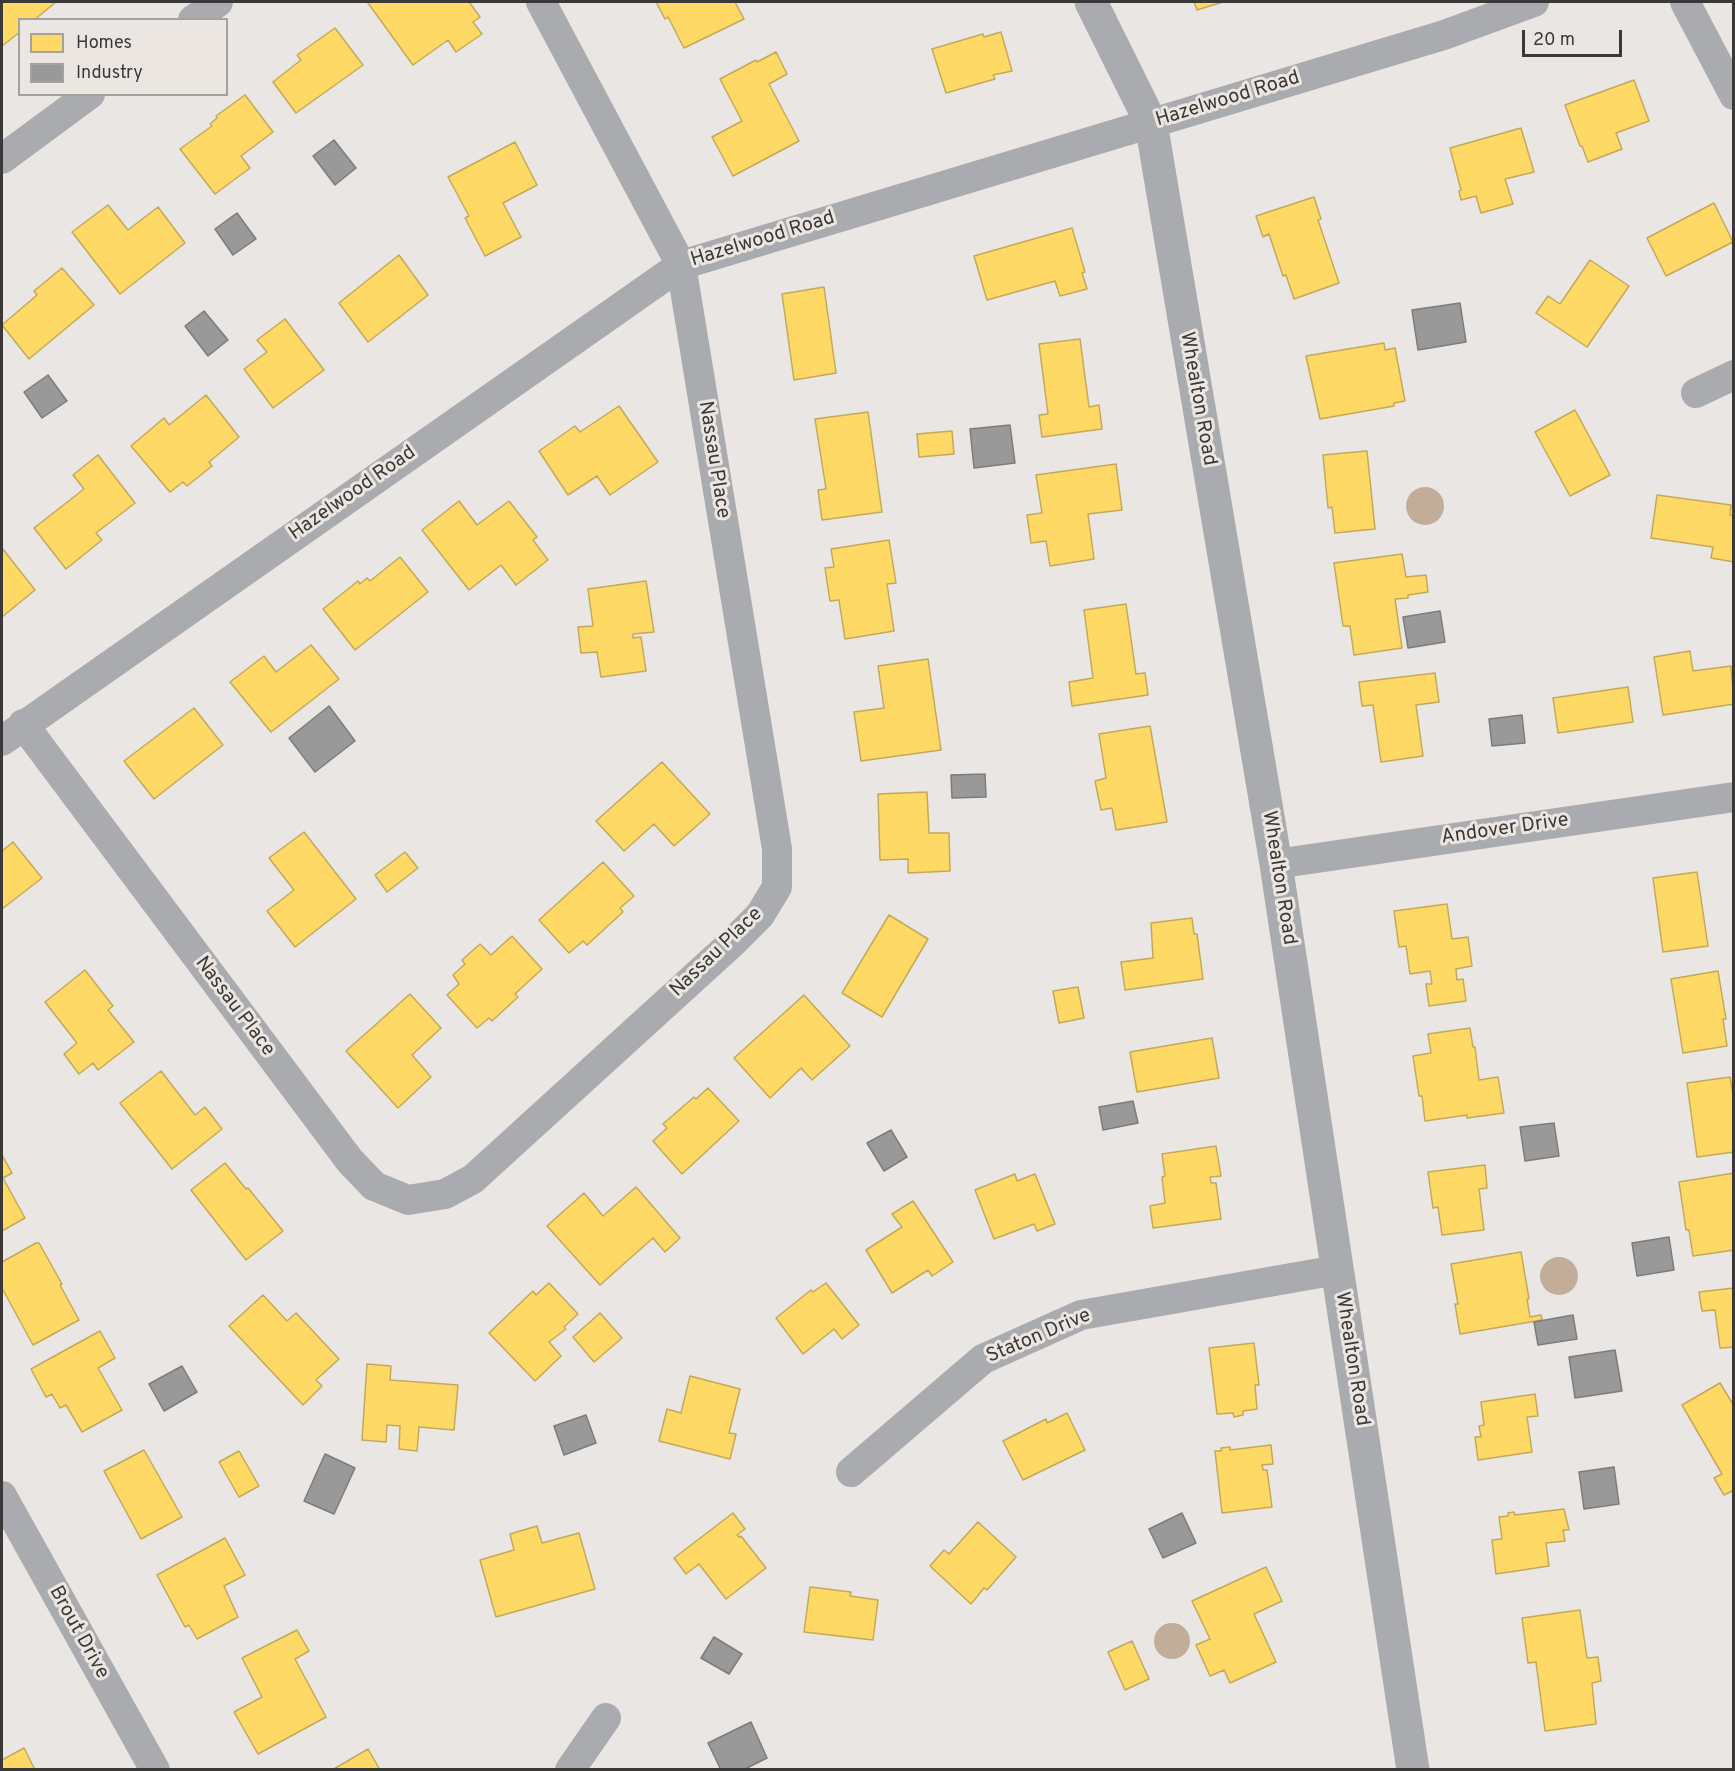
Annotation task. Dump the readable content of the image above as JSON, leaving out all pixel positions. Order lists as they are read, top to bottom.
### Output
{
  "streets": {
    "street": [
      "Hazelwood Road",
      "Whealton Road",
      "Nassau Place",
      "Andover Drive",
      "Staton Drive",
      "Brout Drive"
    ]
  },
  "crossings": [
    ["Hazelwood Road", "Whealton Road"],
    ["Hazelwood Road", "Nassau Place"],
    ["Whealton Road", "Andover Drive"],
    ["Whealton Road", "Staton Drive"]
  ],
  "legend": ["Homes", "Industry"],
  "scale_bar": "20 m"
}
